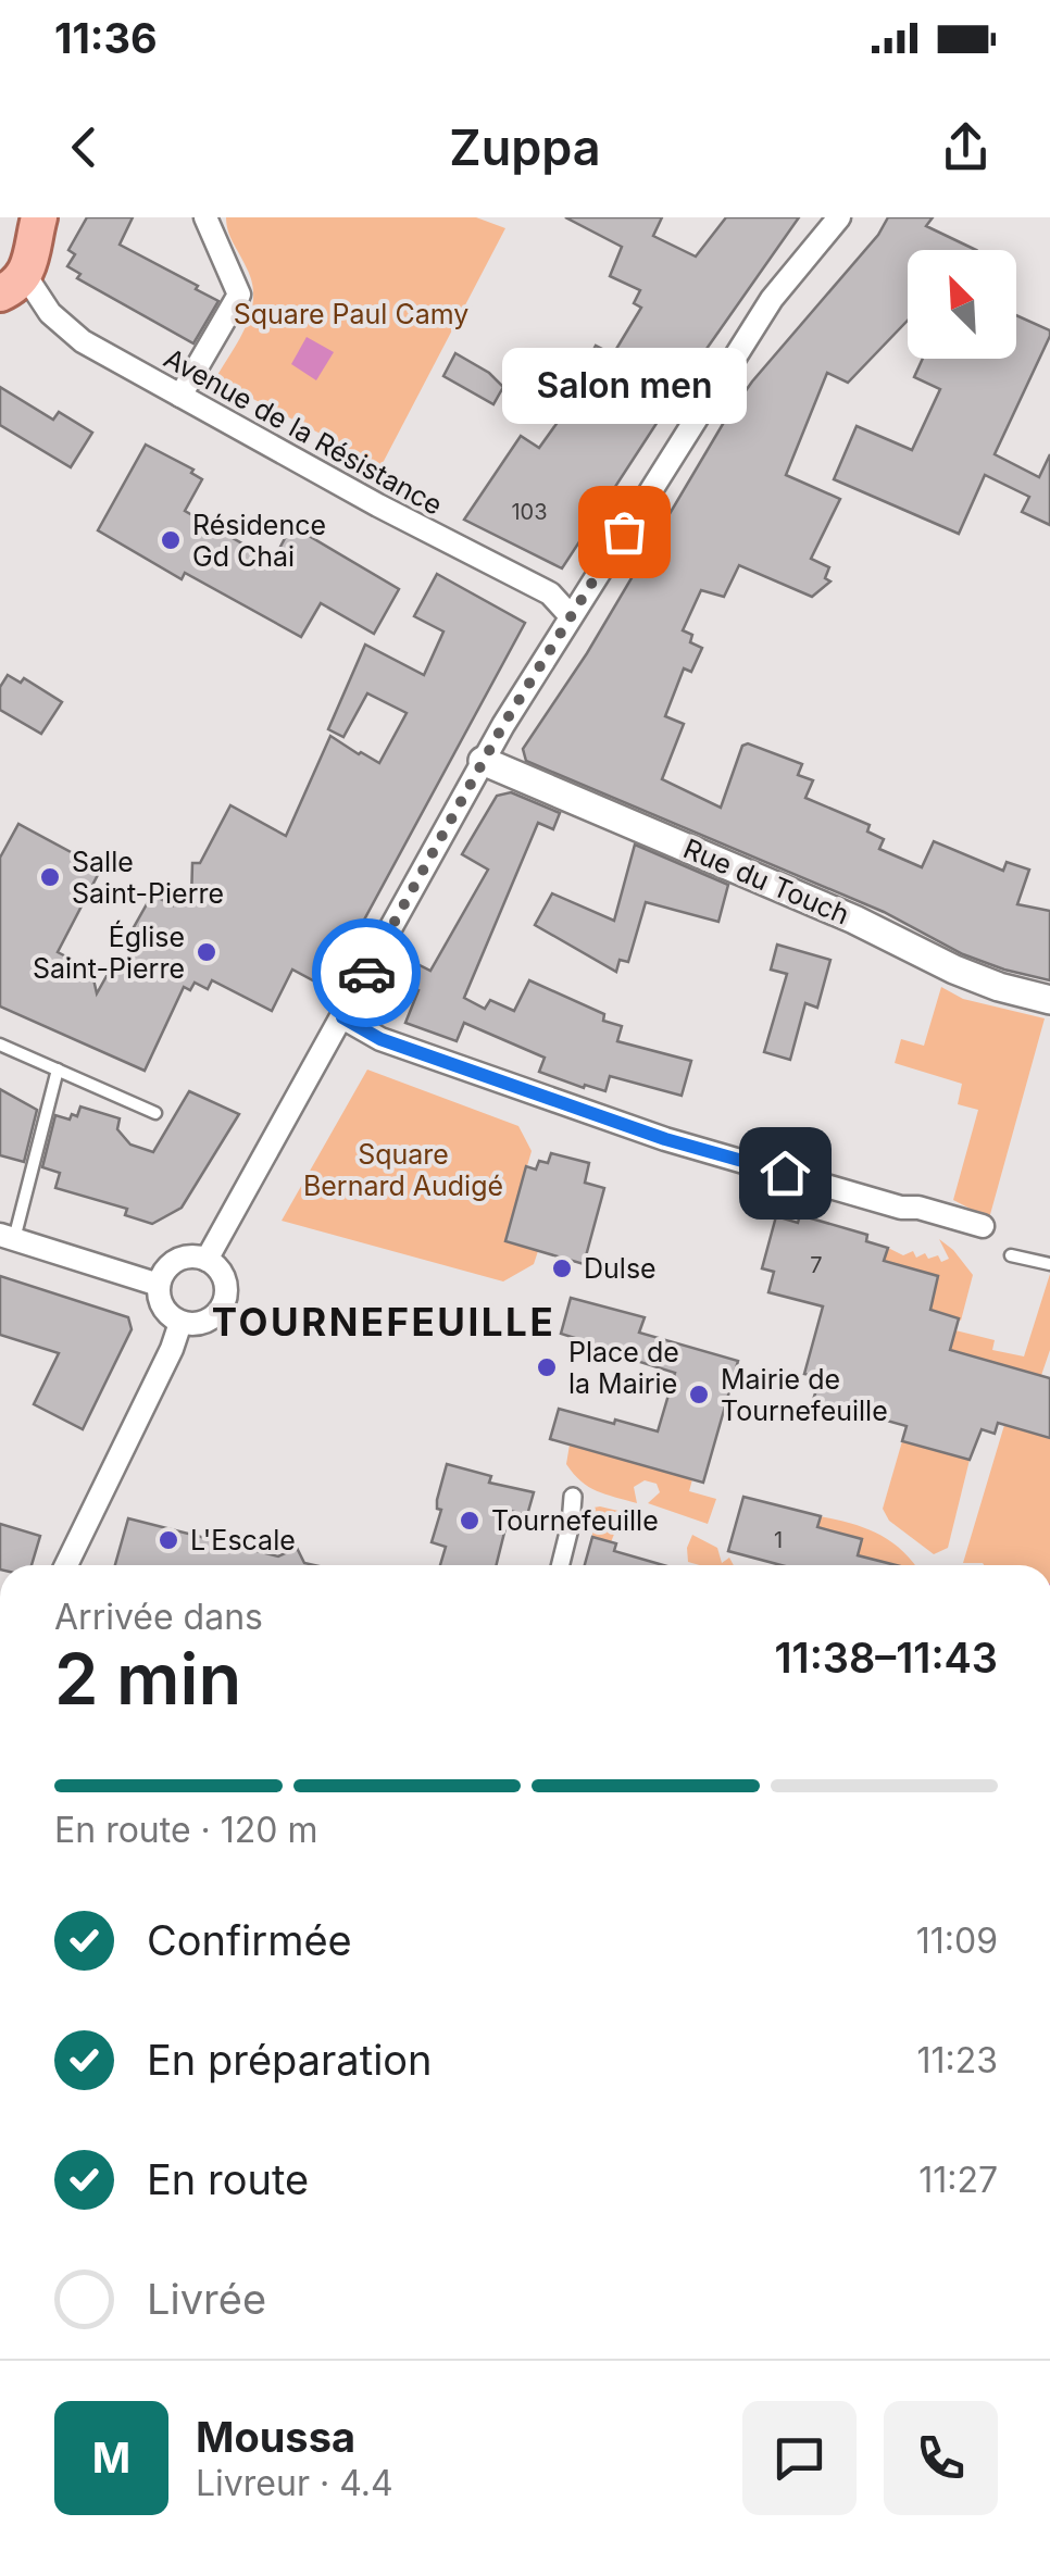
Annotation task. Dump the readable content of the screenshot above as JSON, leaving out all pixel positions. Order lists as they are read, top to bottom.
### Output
{
  "streets": {
    "street": ["Avenue de la Résistance", "Rue du Touch"]
  },
  "districts": ["TOURNEFEUILLE"],
  "parks": ["Square Paul Camy", "Square Bernard Audigé"],
  "places": [
    "Salon men",
    "Résidence Gd Chai",
    "Salle Saint-Pierre",
    "Église Saint-Pierre",
    "Dulse",
    "Place de la Mairie",
    "Mairie de Tournefeuille",
    "Tournefeuille",
    "L'Escale"
  ],
  "house_numbers": ["103", "7", "1"],
  "north": "top left",
  "page": {
    "status": "11:36",
    "header": "Zuppa",
    "bubble": "Salon men",
    "heading": ["2 min", "Arrivée dans", "11:38–11:43"],
    "panel": ["Moussa", "Livreur · 4.4"],
    "bar": "En route · 120 m",
    "list": [
      ["Confirmée", "11:09"],
      ["En préparation", "11:23"],
      ["En route", "11:27"],
      "Livrée"
    ],
    "round": "M"
  }
}
